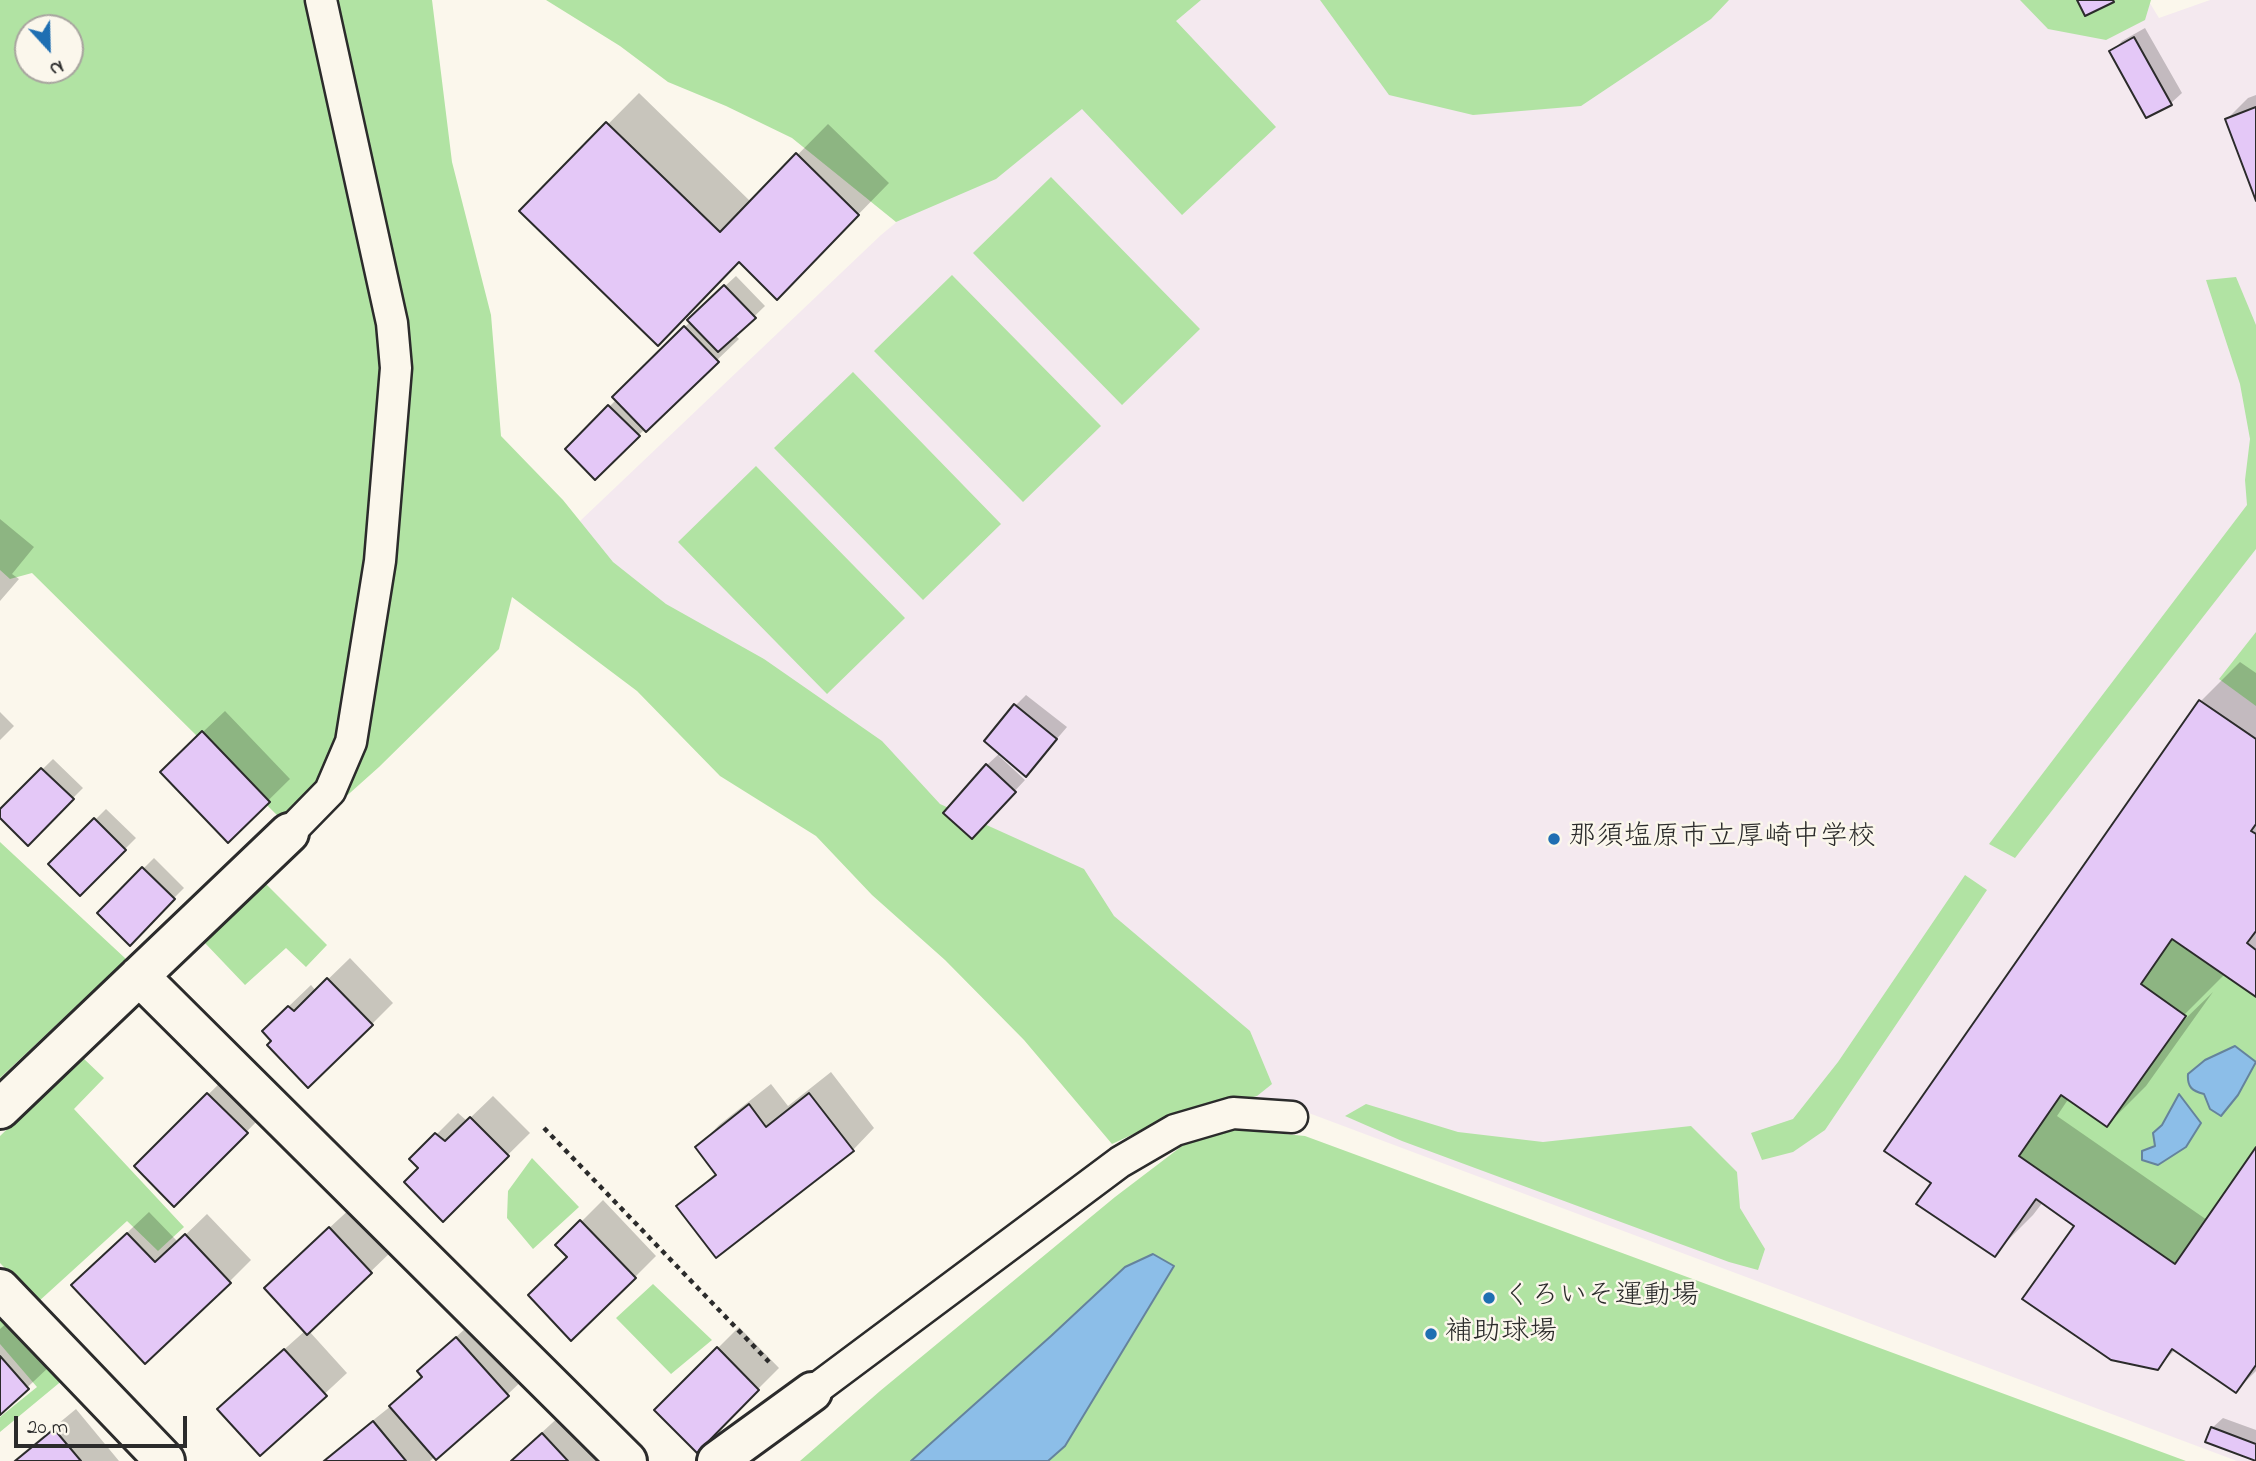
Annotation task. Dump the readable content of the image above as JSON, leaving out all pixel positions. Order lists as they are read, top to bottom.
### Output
{
  "places": ["那須塩原市立厚崎中学校", "くろいそ運動場", "補助球場"],
  "scale_bar": "20 m",
  "north": "bottom"
}
